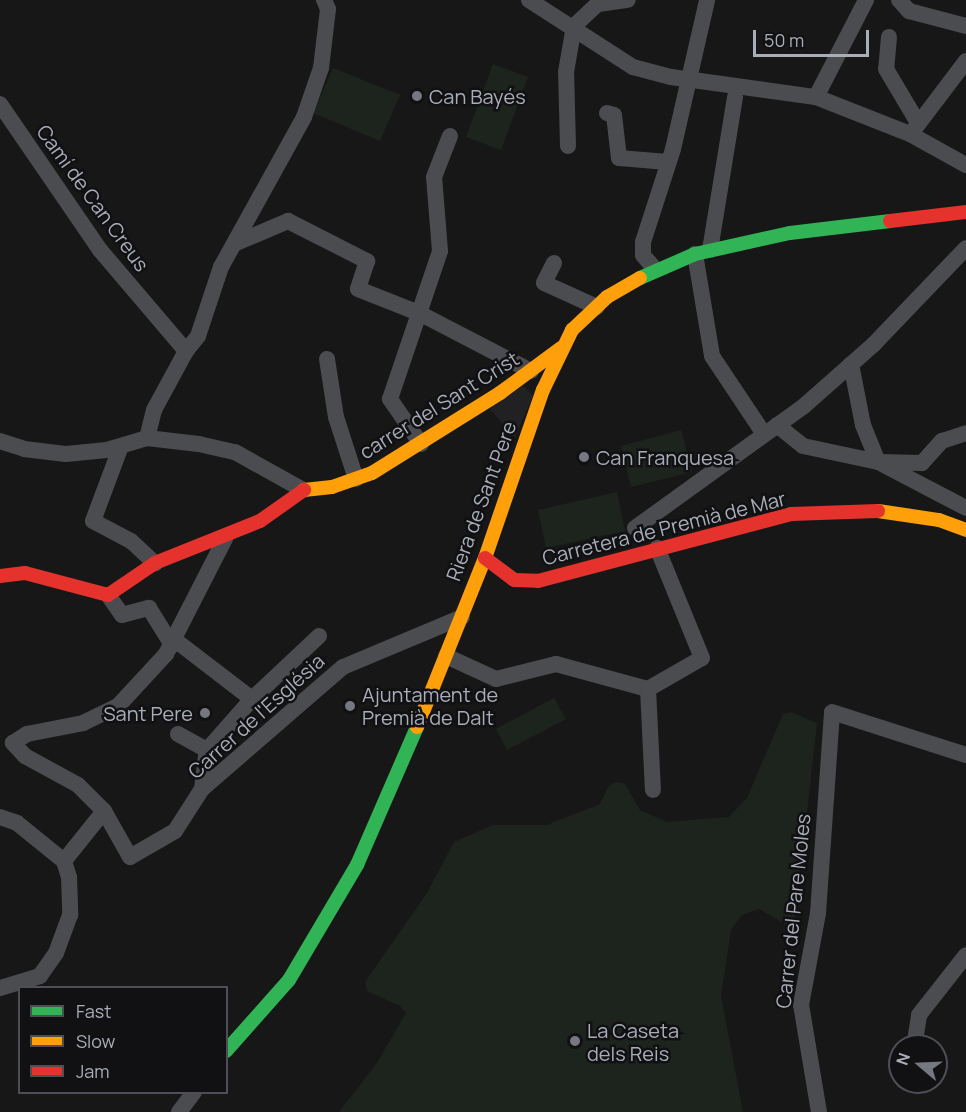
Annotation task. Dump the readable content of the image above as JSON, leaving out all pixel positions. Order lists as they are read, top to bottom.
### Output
{
  "streets": {
    "street": [
      "Camí de Can Creus",
      "carrer del Sant Crist",
      "Riera de Sant Pere",
      "Carretera de Premià de Mar",
      "Carrer de l'Església",
      "Carrer del Pare Moles"
    ]
  },
  "crossings": [
    ["carrer del Sant Crist", "Riera de Sant Pere"],
    ["Riera de Sant Pere", "Carretera de Premià de Mar"],
    ["Riera de Sant Pere", "Carrer de l'Església"]
  ],
  "places": [
    "Can Bayés",
    "Can Franquesa",
    "Ajuntament de Premià de Dalt",
    "Sant Pere",
    "La Caseta dels Reis"
  ],
  "legend": ["Fast", "Slow", "Jam"],
  "scale_bar": "50 m",
  "north": "left"
}
